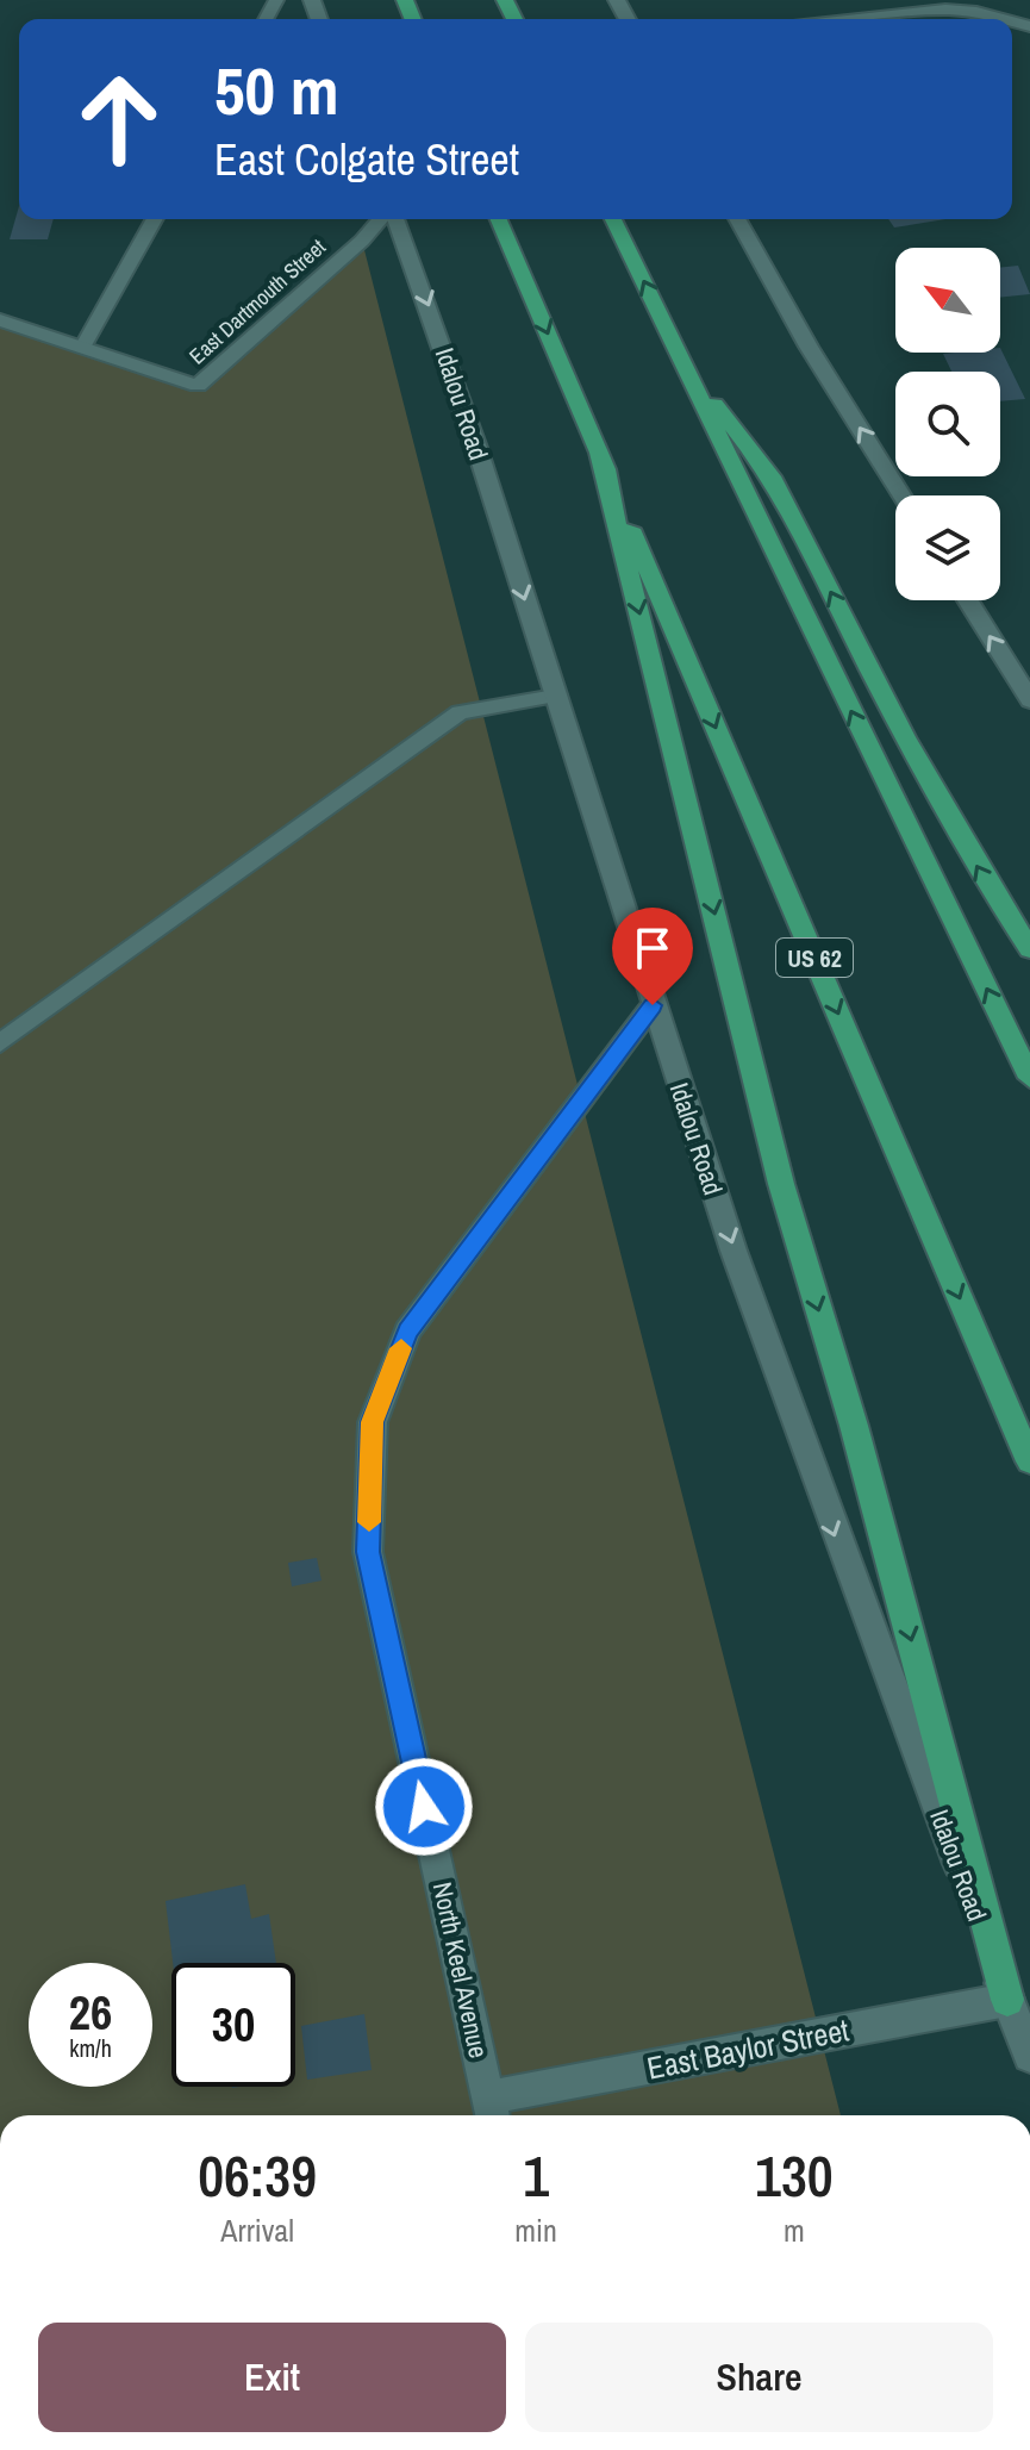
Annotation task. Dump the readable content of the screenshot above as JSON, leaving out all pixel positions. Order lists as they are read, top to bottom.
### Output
{
  "streets": {
    "highway": ["US 62"],
    "street": [
      "East Dartmouth Street",
      "Idalou Road",
      "North Keel Avenue",
      "East Baylor Street"
    ]
  },
  "crossings": [
    ["Idalou Road", "North Keel Avenue"],
    ["Idalou Road", "East Baylor Street"],
    ["North Keel Avenue", "East Baylor Street"]
  ],
  "one_way": ["Idalou Road"],
  "north": "top left",
  "page": {
    "turn": ["50 m", "East Colgate Street"],
    "speed": "26 km/h",
    "limit": "30",
    "eta": [
      "06:39",
      "Arrival",
      "1",
      "min",
      "130",
      "m"
    ],
    "buttons": ["Exit", "Share"]
  }
}
